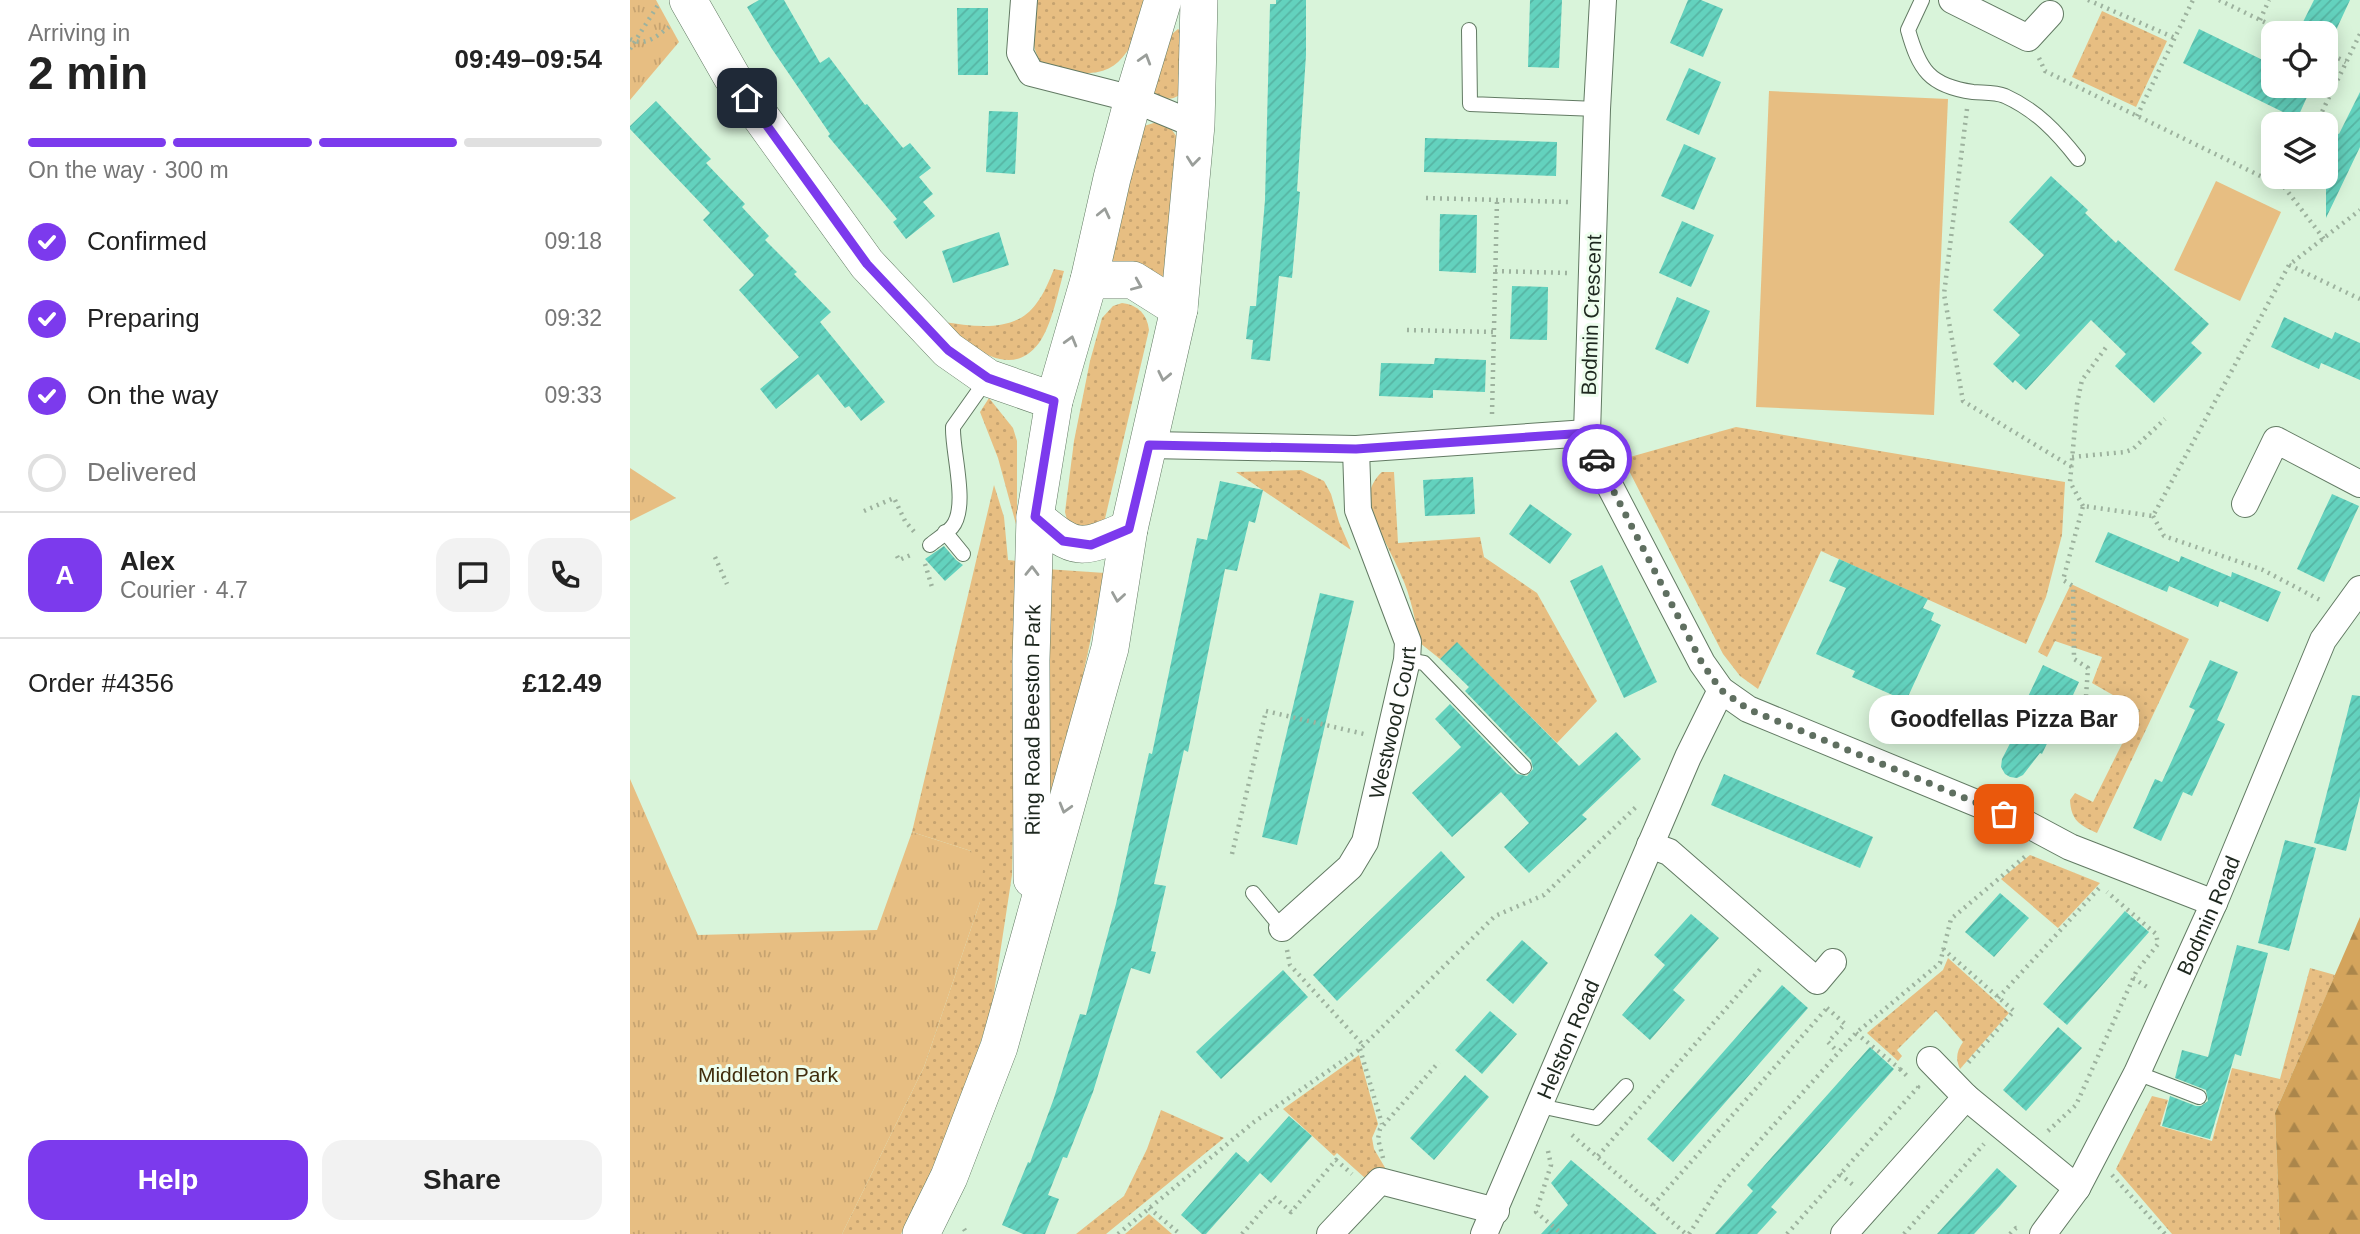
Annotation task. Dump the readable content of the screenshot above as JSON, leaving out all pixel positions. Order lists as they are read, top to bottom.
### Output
{
  "streets": {
    "street": [
      "Bodmin Crescent",
      "Ring Road Beeston Park",
      "Westwood Court",
      "Bodmin Road",
      "Helston Road"
    ]
  },
  "crossings": [
    ["Bodmin Crescent", "Bodmin Road"],
    ["Bodmin Crescent", "Helston Road"]
  ],
  "parks": ["Middleton Park"],
  "places": ["Goodfellas Pizza Bar"],
  "page": {
    "heading": ["2 min", "Arriving in", "09:49–09:54"],
    "panel": [
      "Alex",
      "Courier · 4.7",
      "Order #4356",
      "£12.49"
    ],
    "bar": "On the way · 300 m",
    "list": [
      ["Confirmed", "09:18"],
      ["Preparing", "09:32"],
      ["On the way", "09:33"],
      "Delivered"
    ],
    "round": "A",
    "bubble": "Goodfellas Pizza Bar",
    "buttons": ["Help", "Share"]
  }
}
